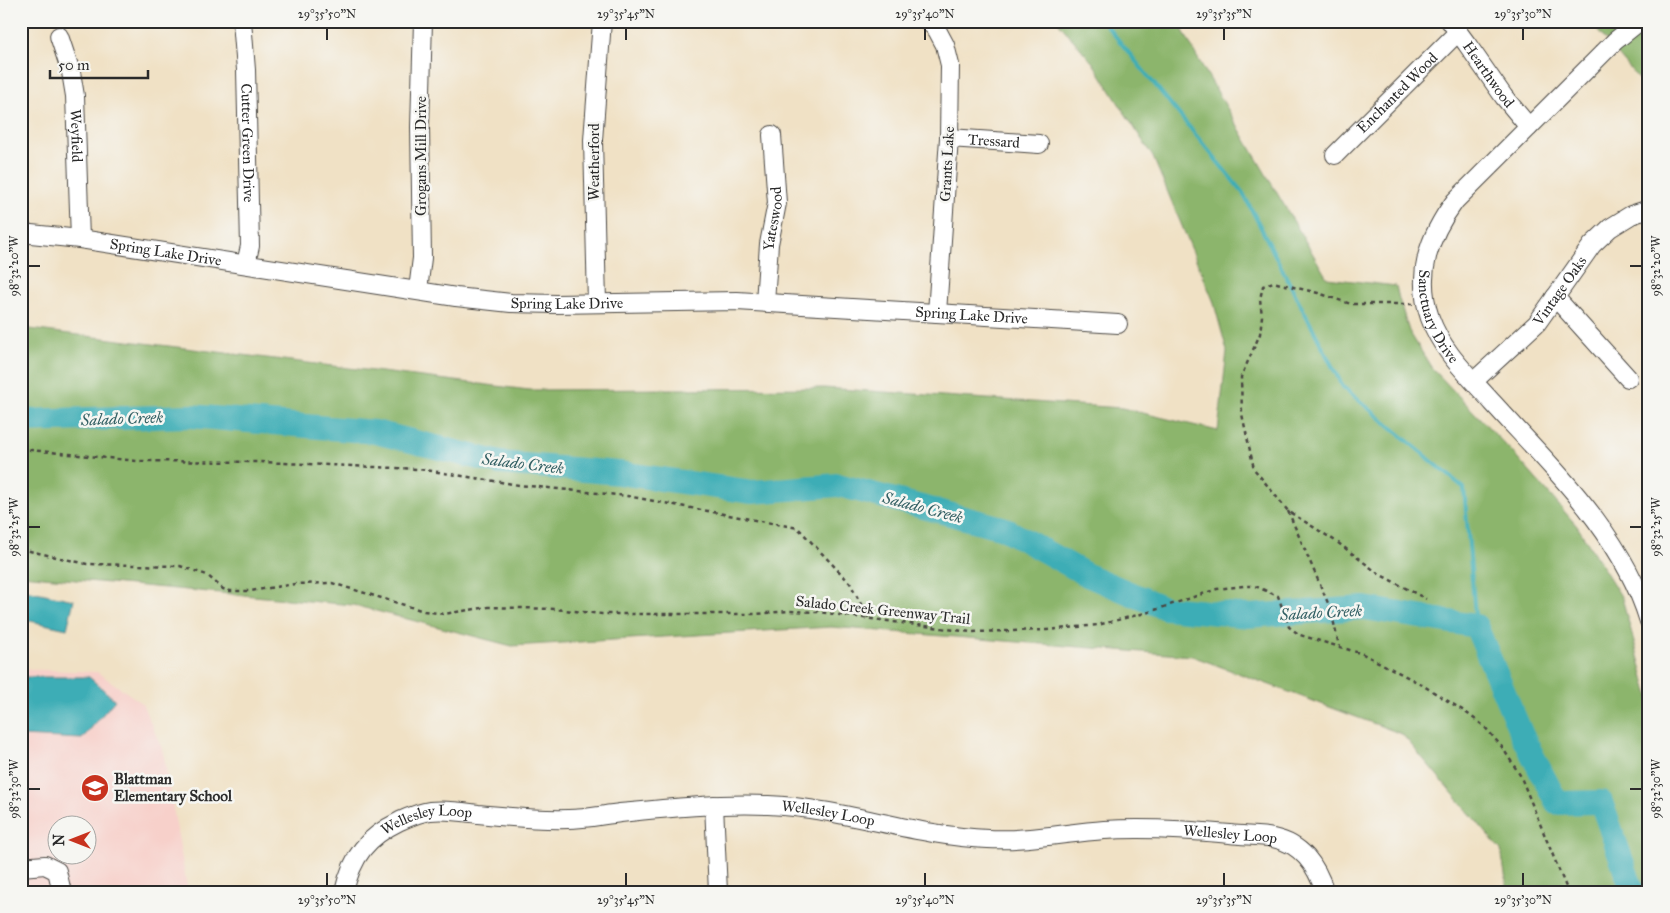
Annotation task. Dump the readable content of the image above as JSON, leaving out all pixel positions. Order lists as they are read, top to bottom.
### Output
{
  "streets": {
    "street": [
      "Hearthwood",
      "Enchanted Wood",
      "Weyfield",
      "Tressard",
      "Cutter Green Drive",
      "Grogans Mill Drive",
      "Weatherford",
      "Grants Lake",
      "Yateswood",
      "Spring Lake Drive",
      "Vintage Oaks",
      "Sanctuary Drive",
      "Wellesley Loop"
    ],
    "path": ["Salado Creek Greenway Trail"]
  },
  "crossings": [
    ["Hearthwood", "Enchanted Wood"],
    ["Hearthwood", "Sanctuary Drive"],
    ["Weyfield", "Spring Lake Drive"],
    ["Tressard", "Grants Lake"],
    ["Cutter Green Drive", "Spring Lake Drive"],
    ["Grogans Mill Drive", "Spring Lake Drive"],
    ["Weatherford", "Spring Lake Drive"],
    ["Grants Lake", "Spring Lake Drive"],
    ["Yateswood", "Spring Lake Drive"],
    ["Vintage Oaks", "Sanctuary Drive"]
  ],
  "water": ["Salado Creek"],
  "places": {
    "school or university": ["Blattman Elementary School"]
  },
  "scale_bar": "50 m",
  "north": "left",
  "coordinates": [
    "29°35'50\"N",
    "29°35'45\"N",
    "29°35'40\"N",
    "29°35'35\"N",
    "29°35'30\"N",
    "98°32'20\"W",
    "98°32'25\"W",
    "98°32'30\"W"
  ]
}
